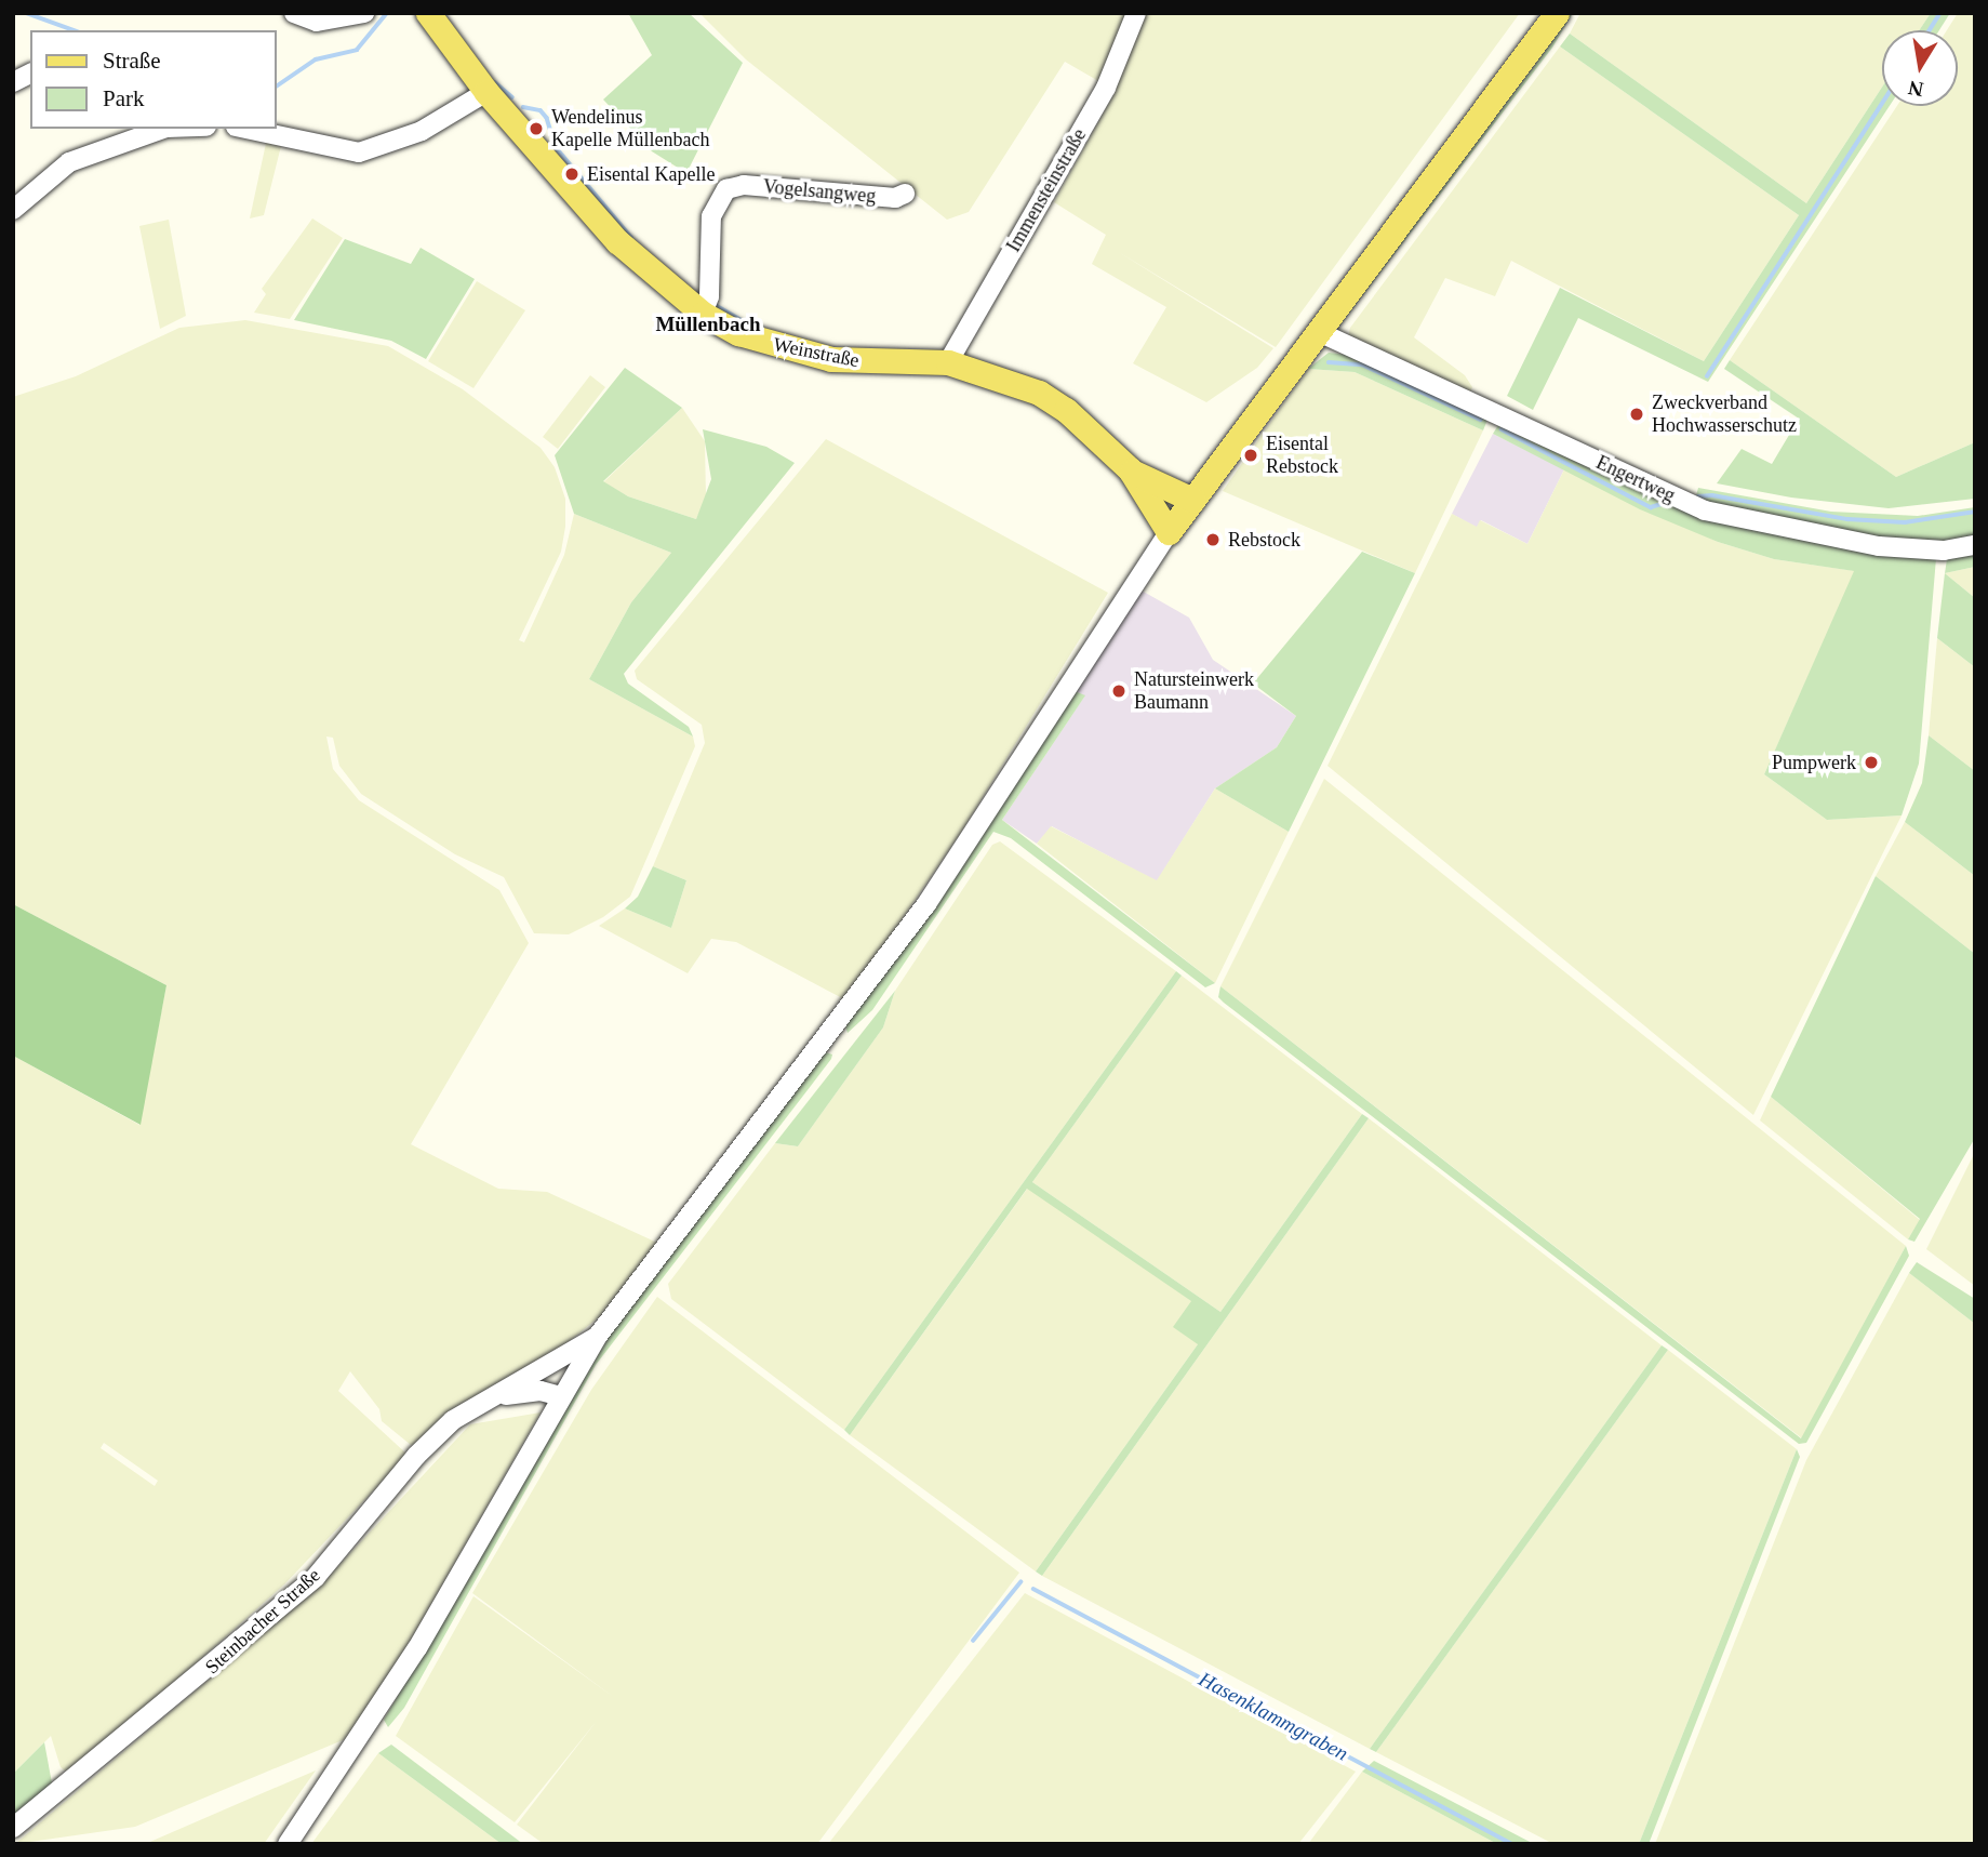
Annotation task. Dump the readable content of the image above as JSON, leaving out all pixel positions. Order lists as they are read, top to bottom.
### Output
{
  "streets": {
    "main road": ["Weinstraße"],
    "street": [
      "Immensteinstraße",
      "Vogelsangweg",
      "Engertweg",
      "Steinbacher Straße"
    ]
  },
  "crossings": [
    ["Immensteinstraße", "Weinstraße"],
    ["Vogelsangweg", "Weinstraße"]
  ],
  "districts": ["Müllenbach"],
  "water": ["Hasenklammgraben"],
  "places": [
    "Wendelinus Kapelle Müllenbach",
    "Eisental Kapelle",
    "Zweckverband Hochwasserschutz",
    "Eisental Rebstock",
    "Rebstock",
    "Natursteinwerk Baumann",
    "Pumpwerk"
  ],
  "legend": ["Straße", "Park"],
  "north": "bottom"
}
